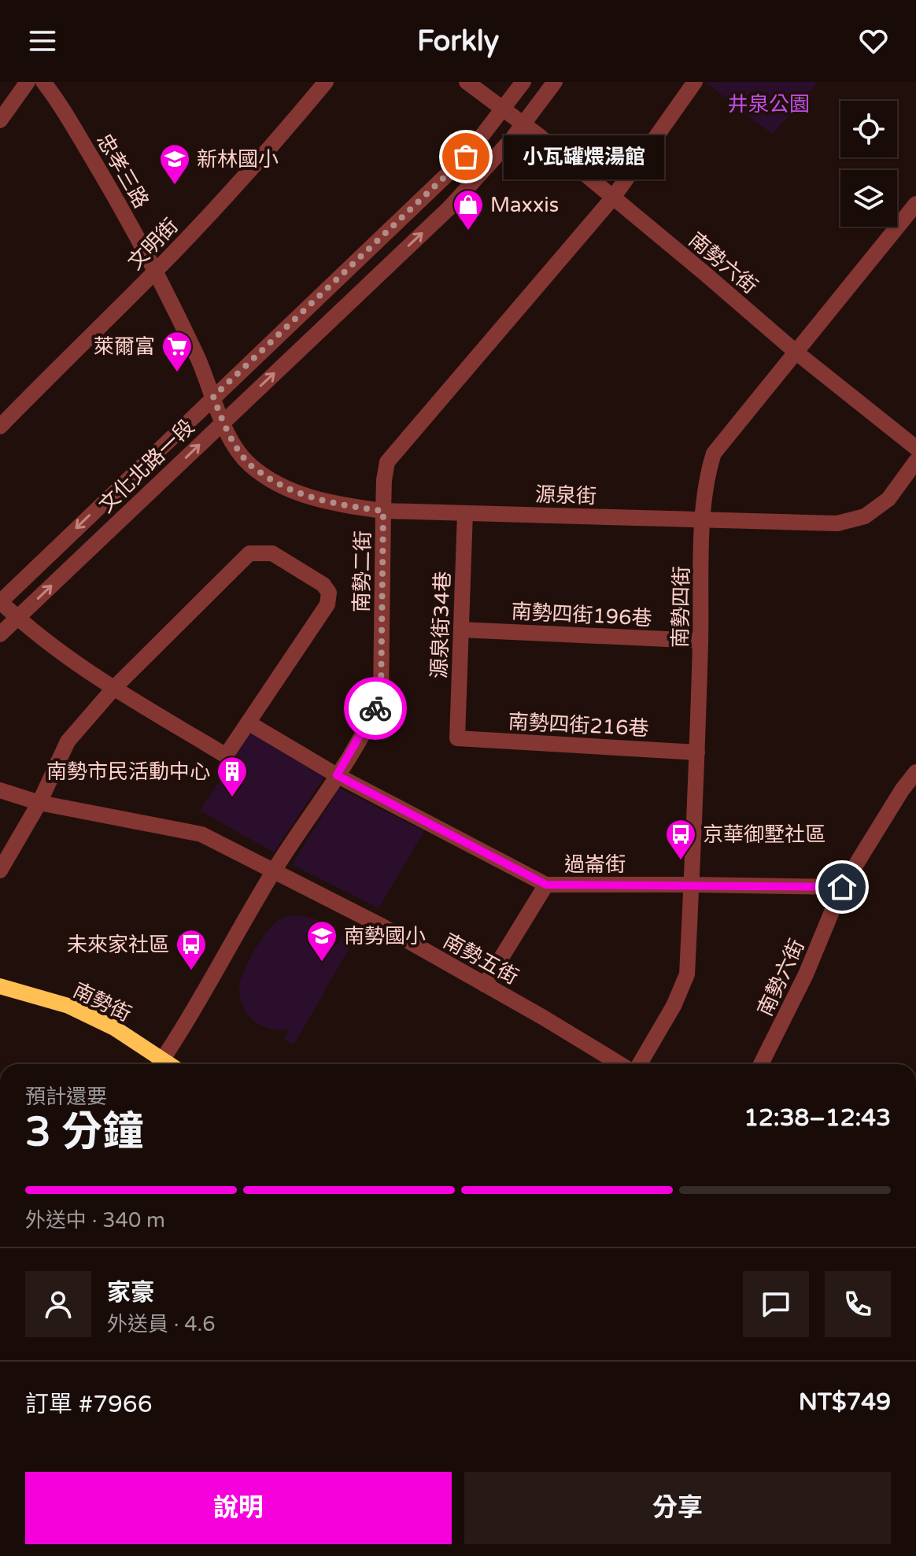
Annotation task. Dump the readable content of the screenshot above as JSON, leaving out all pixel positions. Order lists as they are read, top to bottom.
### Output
{
  "streets": {
    "main road": ["南勢街"],
    "street": [
      "忠孝三路",
      "文明街",
      "南勢六街",
      "文化北路一段",
      "源泉街",
      "南勢二街",
      "南勢四街",
      "南勢四街196巷",
      "源泉街34巷",
      "南勢四街216巷",
      "過崙街",
      "南勢五街"
    ]
  },
  "crossings": [
    ["忠孝三路", "文明街"],
    ["忠孝三路", "文化北路一段"],
    ["忠孝三路", "源泉街"],
    ["南勢六街", "文化北路一段"],
    ["南勢六街", "南勢二街"],
    ["南勢六街", "南勢四街"],
    ["南勢六街", "過崙街"],
    ["文化北路一段", "源泉街"],
    ["源泉街", "南勢二街"],
    ["源泉街", "南勢四街"],
    ["源泉街", "源泉街34巷"],
    ["南勢二街", "過崙街"],
    ["南勢二街", "南勢五街"],
    ["南勢四街", "南勢四街196巷"],
    ["南勢四街", "南勢四街216巷"],
    ["南勢四街", "過崙街"],
    ["南勢四街196巷", "源泉街34巷"],
    ["源泉街34巷", "南勢四街216巷"]
  ],
  "parks": ["井泉公園"],
  "places": {
    "other": ["小瓦罐煨湯館"],
    "school or university": ["新林國小", "南勢國小"],
    "shop": ["Maxxis"],
    "supermarket": ["萊爾富"],
    "building": ["南勢市民活動中心"],
    "bus stop": ["京華御墅社區", "未來家社區"]
  },
  "page": {
    "header": "Forkly",
    "bubble": "小瓦罐煨湯館",
    "heading": ["3 分鐘", "預計還要", "12:38–12:43"],
    "panel": [
      "家豪",
      "外送員 · 4.6",
      "訂單 #7966",
      "NT$749"
    ],
    "bar": "外送中 · 340 m",
    "buttons": ["說明", "分享"]
  }
}
